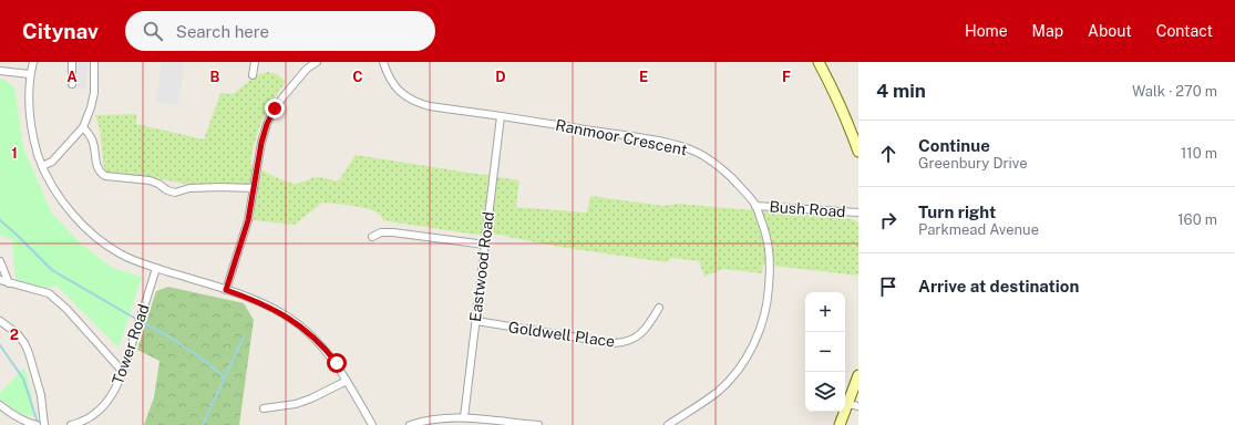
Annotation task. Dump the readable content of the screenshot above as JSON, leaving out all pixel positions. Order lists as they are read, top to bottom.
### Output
{
  "streets": {
    "street": [
      "Ranmoor Crescent",
      "Bush Road",
      "Eastwood Road",
      "Goldwell Place",
      "Tower Road"
    ]
  },
  "crossings": [
    ["Ranmoor Crescent", "Bush Road"],
    ["Ranmoor Crescent", "Eastwood Road"],
    ["Eastwood Road", "Goldwell Place"]
  ],
  "page": {
    "header": "Citynav",
    "search": "Search here",
    "nav": [
      "Home",
      "Map",
      "About",
      "Contact"
    ],
    "heading": ["4 min", "Walk · 270 m"],
    "list": [
      ["Continue", "Greenbury Drive", "110 m"],
      ["Turn right", "Parkmead Avenue", "160 m"],
      "Arrive at destination"
    ],
    "map_buttons": ["+", "−"]
  },
  "grid": {
    "columns": [
      "A",
      "B",
      "C",
      "D",
      "E",
      "F"
    ],
    "rows": ["1", "2"]
  }
}
